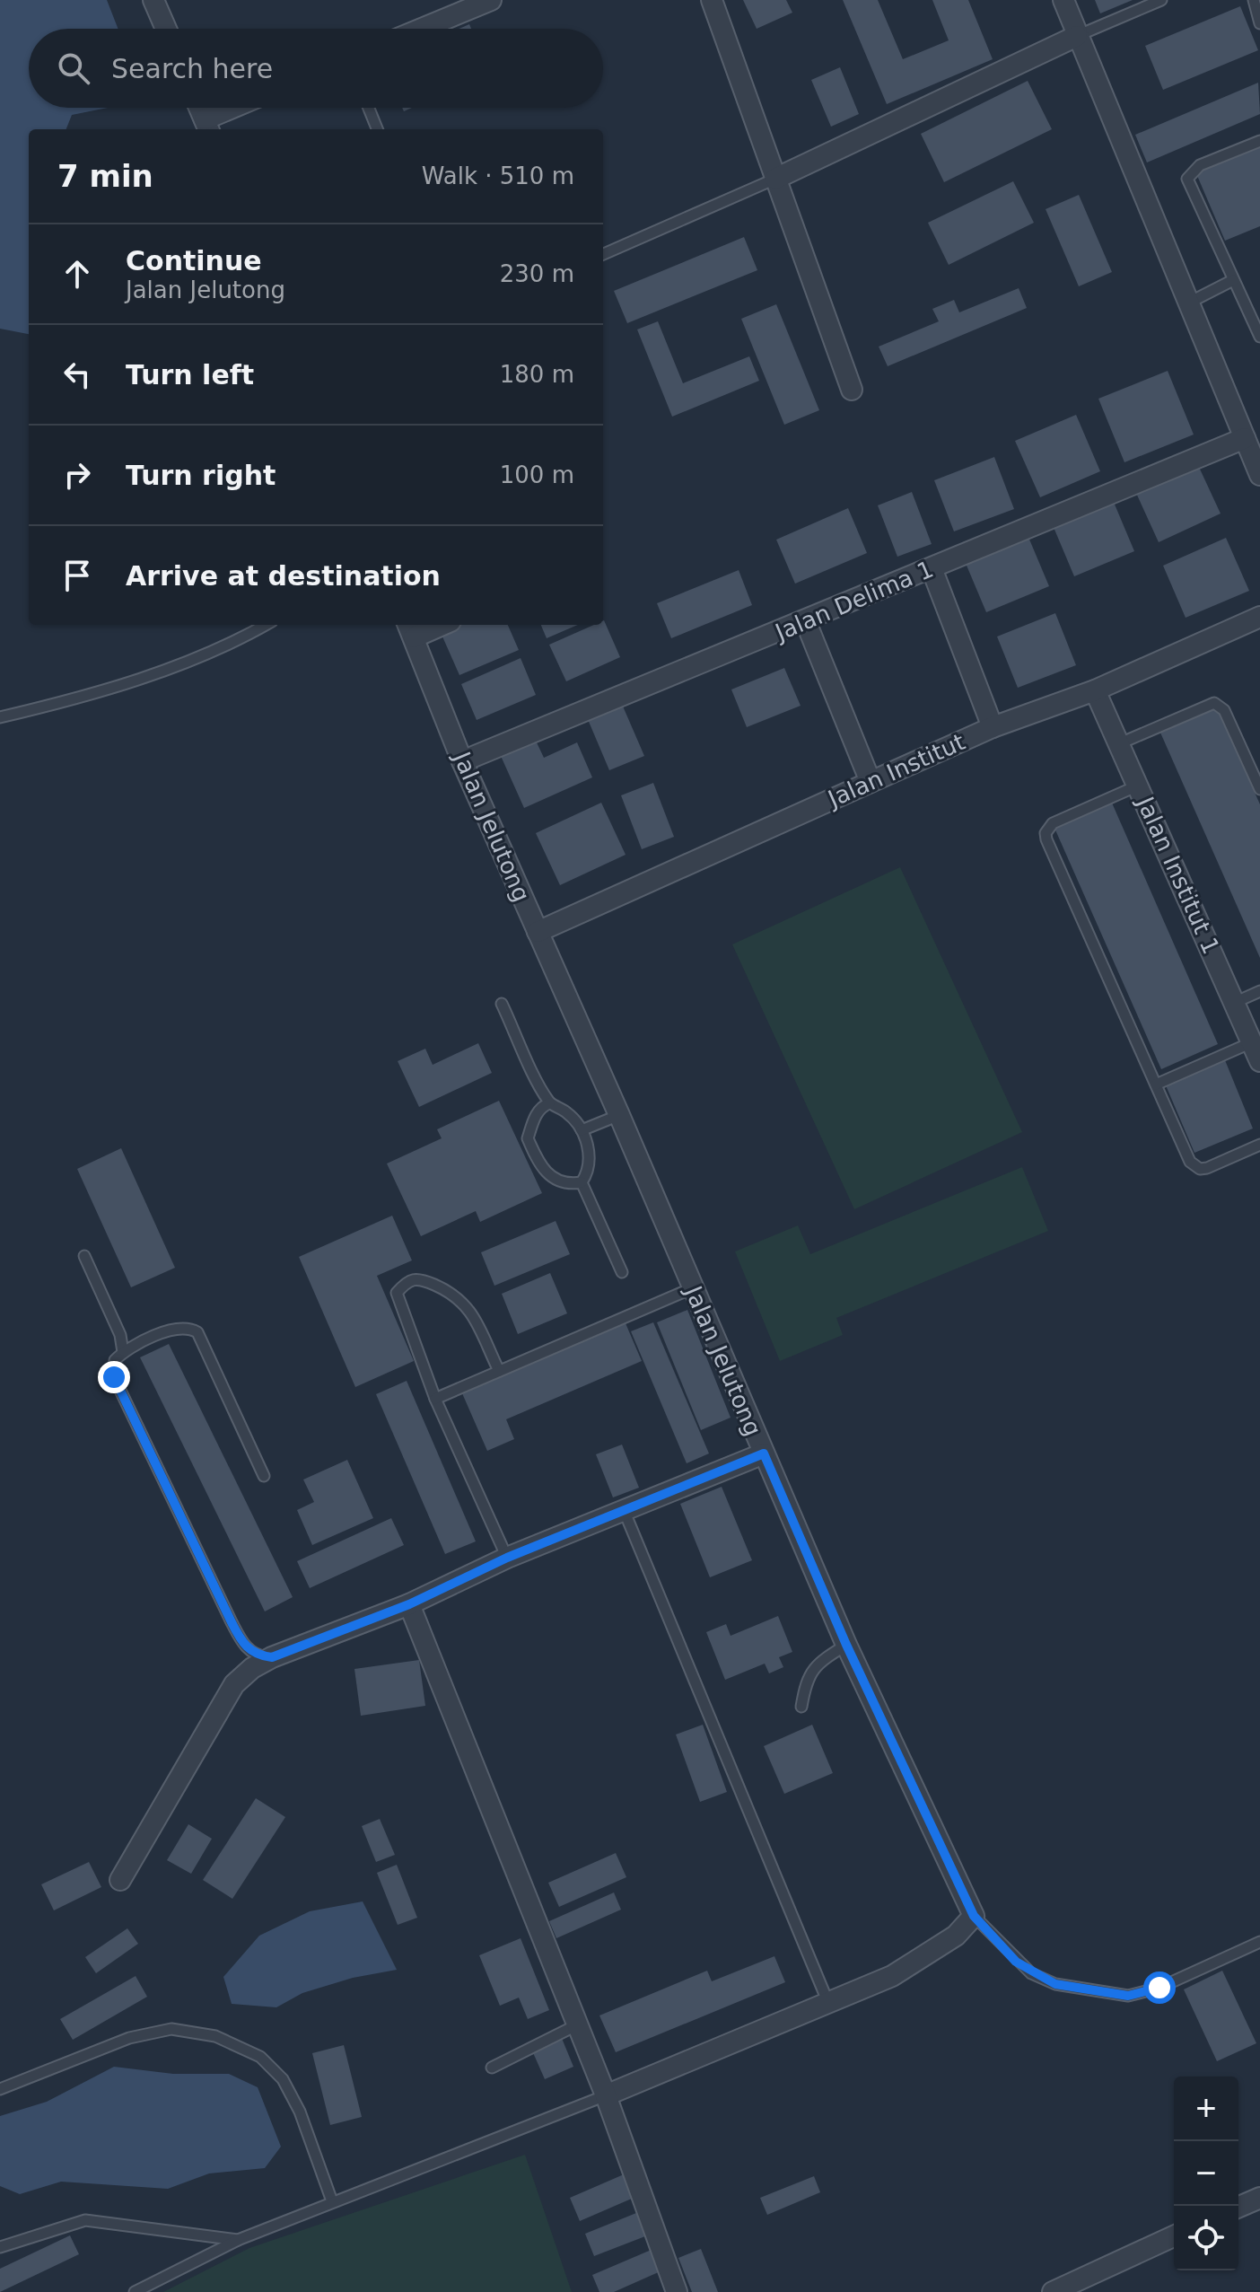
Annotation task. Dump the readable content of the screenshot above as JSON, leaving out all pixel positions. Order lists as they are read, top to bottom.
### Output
{
  "streets": {
    "street": [
      "Jalan Delima 1",
      "Jalan Institut",
      "Jalan Jelutong",
      "Jalan Institut 1"
    ]
  },
  "crossings": [
    ["Jalan Delima 1", "Jalan Jelutong"],
    ["Jalan Institut", "Jalan Jelutong"],
    ["Jalan Institut", "Jalan Institut 1"]
  ],
  "page": {
    "search": "Search here",
    "heading": ["7 min", "Walk · 510 m"],
    "list": [
      ["Continue", "Jalan Jelutong", "230 m"],
      ["Turn left", "180 m"],
      ["Turn right", "100 m"],
      "Arrive at destination"
    ],
    "map_buttons": ["+", "−"]
  }
}
